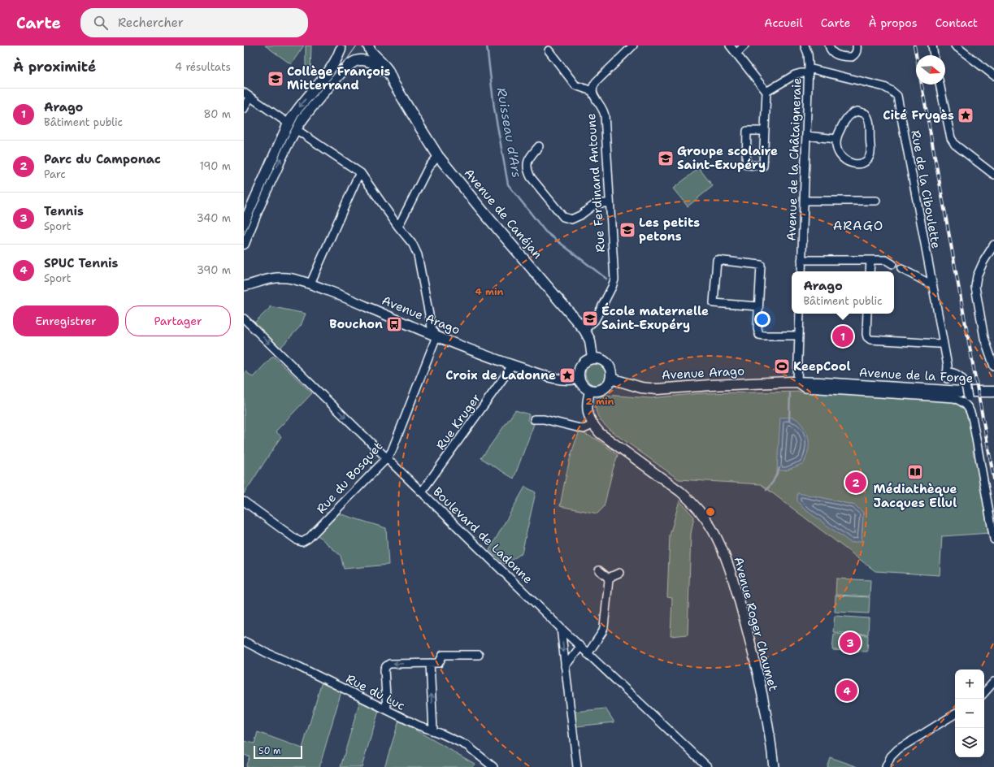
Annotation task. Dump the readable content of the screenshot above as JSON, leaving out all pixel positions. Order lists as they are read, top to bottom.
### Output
{
  "streets": {
    "main road": ["Avenue de Canéjan", "Avenue Arago", "Avenue de la Forge"],
    "street": [
      "Avenue de la Châtaigneraie",
      "Rue Ferdinand Antoune",
      "Rue de la Ciboulette",
      "Rue Kruger",
      "Rue du Bosquet",
      "Boulevard de Ladonne",
      "Avenue Roger Chaumet",
      "Rue du Luc"
    ]
  },
  "crossings": [
    ["Avenue de la Châtaigneraie", "Rue de la Ciboulette"],
    ["Rue Ferdinand Antoune", "Avenue de Canéjan"],
    ["Avenue de Canéjan", "Avenue Arago"],
    ["Avenue de Canéjan", "Avenue Roger Chaumet"],
    ["Avenue Arago", "Avenue de la Forge"],
    ["Avenue Arago", "Rue Kruger"],
    ["Avenue Arago", "Rue du Bosquet"],
    ["Avenue Arago", "Avenue Roger Chaumet"],
    ["Rue Kruger", "Boulevard de Ladonne"],
    ["Rue du Bosquet", "Boulevard de Ladonne"]
  ],
  "districts": ["ARAGO"],
  "water": ["Ruisseau d'Ars"],
  "places": {
    "school or university": [
      "Collège François Mitterrand",
      "Groupe scolaire Saint-Exupéry",
      "Les petits petons",
      "École maternelle Saint-Exupéry"
    ],
    "place": ["Cité Frugès", "Croix de Ladonne"],
    "bus stop": ["Bouchon"],
    "sports": ["KeepCool"],
    "library": ["Médiathèque Jacques Ellul"]
  },
  "scale_bar": "50 m",
  "north": "right",
  "page": {
    "header": "Carte",
    "search": "Rechercher",
    "nav": [
      "Accueil",
      "Carte",
      "À propos",
      "Contact"
    ],
    "heading": ["À proximité", "4 résultats"],
    "list": [
      {
        "mark": "1",
        "name": "Arago",
        "note": "Bâtiment public",
        "value": "80 m"
      },
      {
        "mark": "2",
        "name": "Parc du Camponac",
        "note": "Parc",
        "value": "190 m"
      },
      {
        "mark": "3",
        "name": "Tennis",
        "note": "Sport",
        "value": "340 m"
      },
      {
        "mark": "4",
        "name": "SPUC Tennis",
        "note": "Sport",
        "value": "390 m"
      }
    ],
    "popup": ["Arago", "Bâtiment public"],
    "buttons": ["Enregistrer", "Partager"],
    "pins": [
      "1",
      "2",
      "3",
      "4"
    ],
    "map_buttons": ["+", "−"],
    "scale": "50 m"
  },
  "rings": ["4 min", "2 min"]
}
